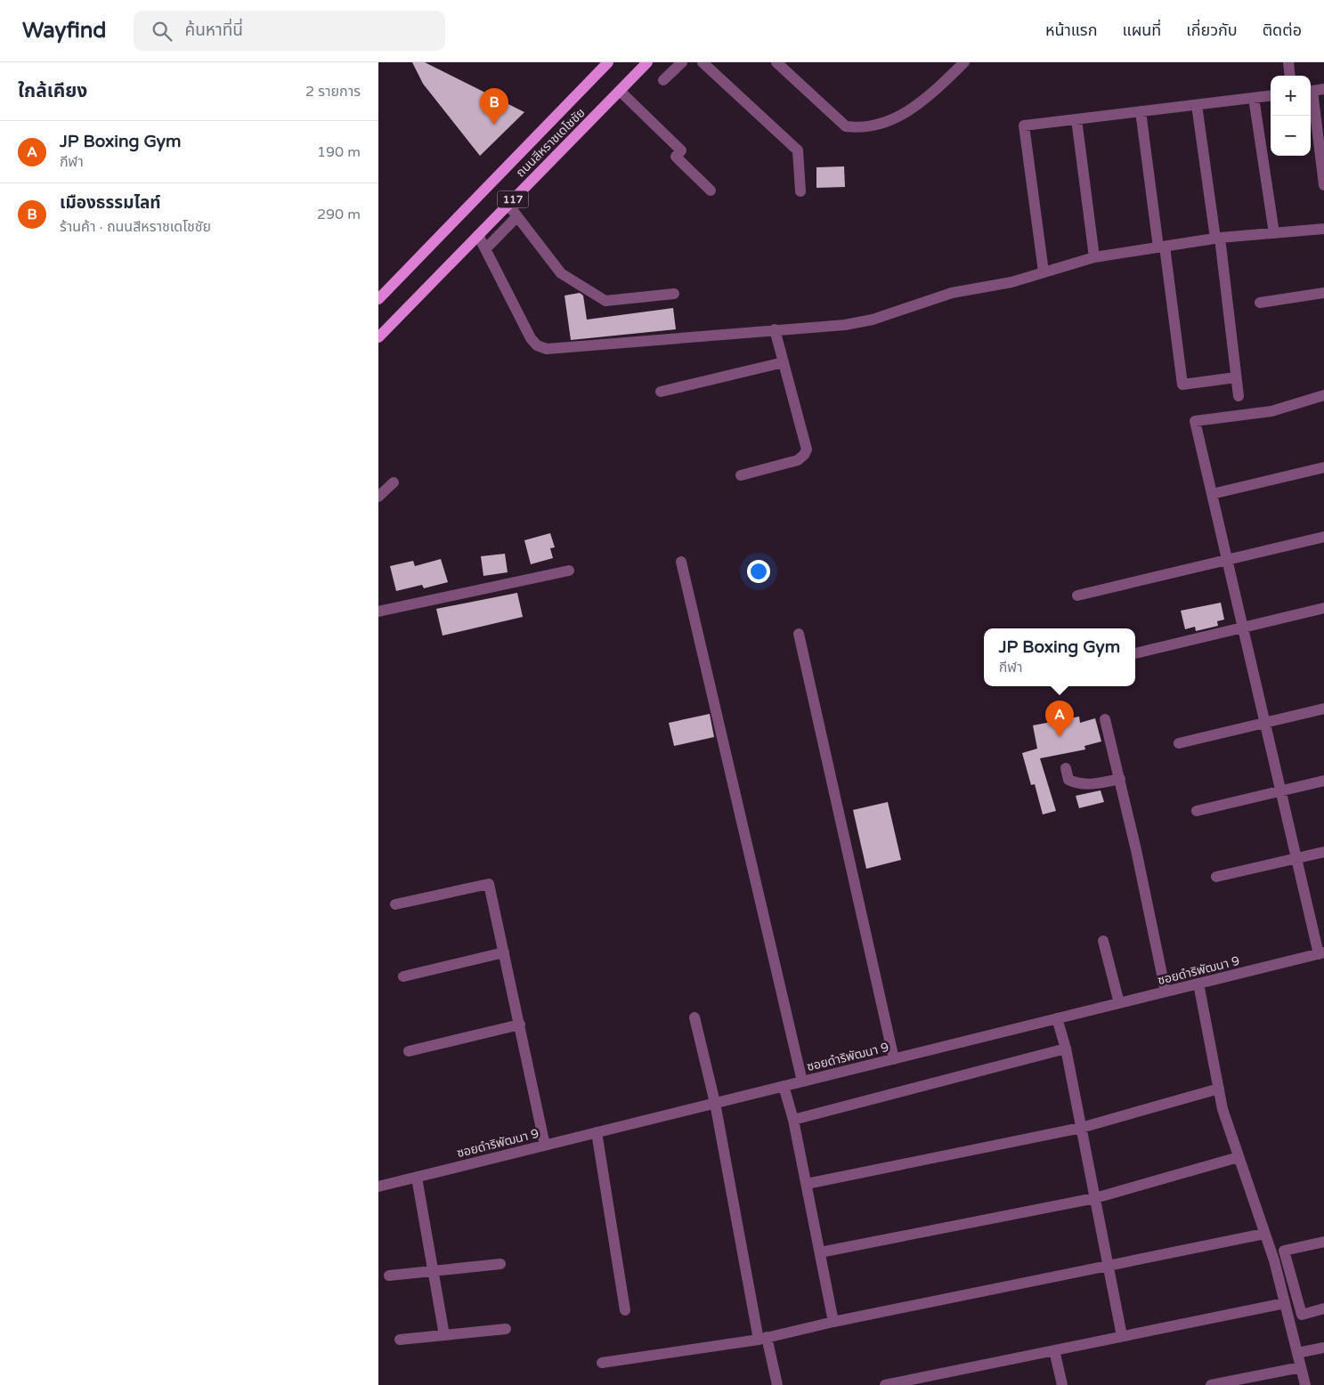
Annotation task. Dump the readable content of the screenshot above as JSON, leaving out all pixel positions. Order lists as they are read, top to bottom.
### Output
{
  "streets": {
    "main road": ["ถนนสีหราชเดโชชัย", "117"],
    "street": ["ซอยดำริพัฒนา 9"]
  },
  "page": {
    "header": "Wayfind",
    "search": "ค้นหาที่นี่",
    "nav": [
      "หน้าแรก",
      "แผนที่",
      "เกี่ยวกับ",
      "ติดต่อ"
    ],
    "heading": ["ใกล้เคียง", "2 รายการ"],
    "map_buttons": ["+", "−"],
    "pins": ["B", "A"],
    "list": [
      {
        "mark": "A",
        "name": "JP Boxing Gym",
        "note": "กีฬา",
        "value": "190 m"
      },
      {
        "mark": "B",
        "name": "เมืองธรรมไลท์",
        "note": "ร้านค้า · ถนนสีหราชเดโชชัย",
        "value": "290 m"
      }
    ],
    "popup": ["JP Boxing Gym", "กีฬา"]
  }
}
